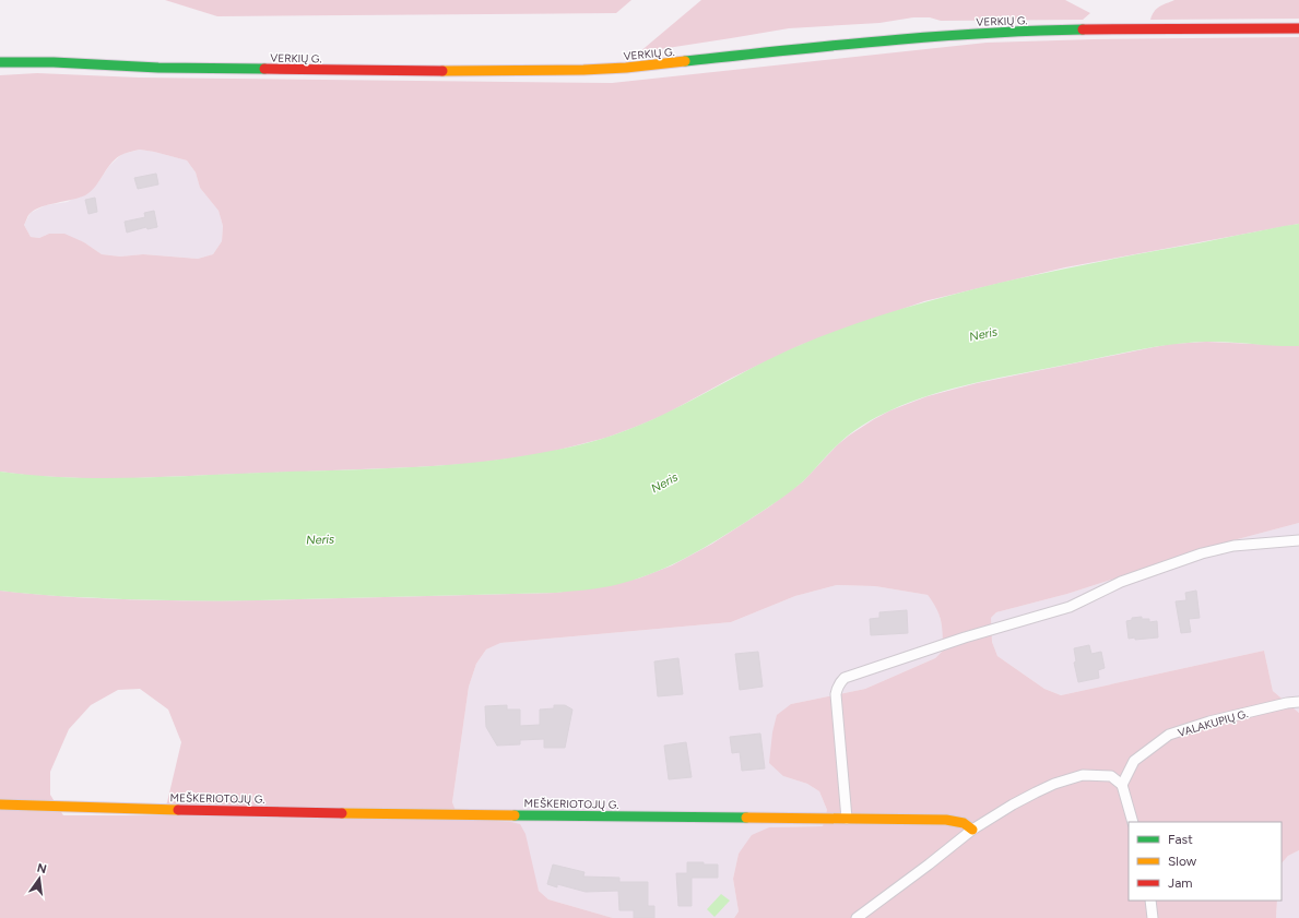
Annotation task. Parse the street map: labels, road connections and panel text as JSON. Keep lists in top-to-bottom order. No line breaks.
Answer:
{"streets":{"street":["VERKIŲ G.","VALAKUPIŲ G.","MEŠKERIOTOJŲ G."]},"water":["Neris"],"legend":["Fast","Slow","Jam"],"north":"top"}
